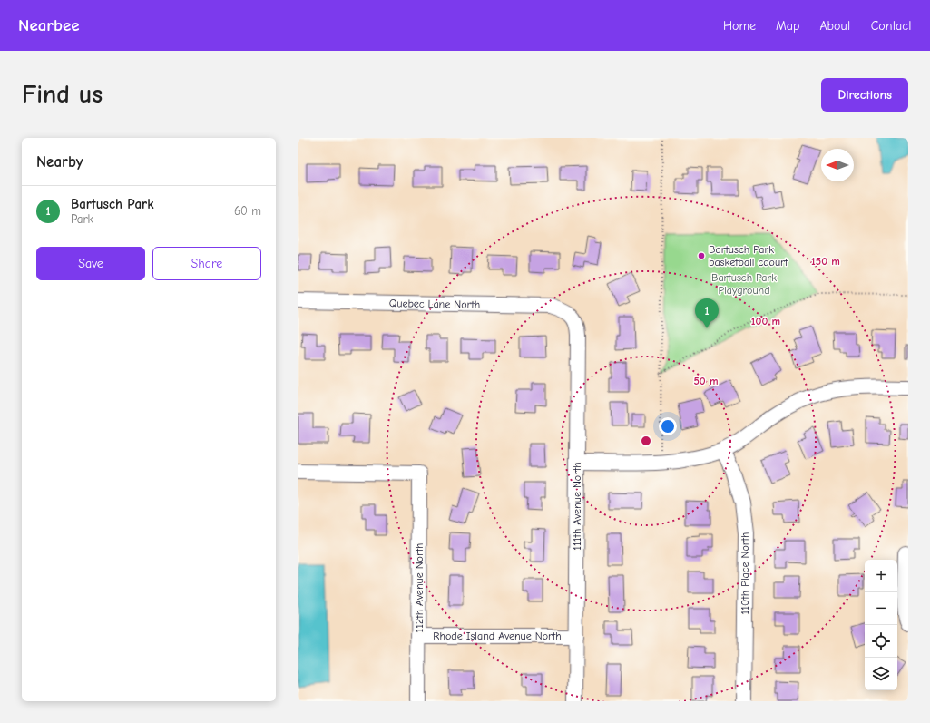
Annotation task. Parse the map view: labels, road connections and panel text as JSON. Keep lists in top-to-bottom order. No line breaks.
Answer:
{"streets":{"street":["Quebec Lane North","111th Avenue North","110th Place North","112th Avenue North","Rhode Island Avenue North"]},"crossings":[["Quebec Lane North","111th Avenue North"],["111th Avenue North","Rhode Island Avenue North"],["112th Avenue North","Rhode Island Avenue North"]],"parks":["Bartusch Park Playground"],"places":["Bartusch Park basketball coourt"],"north":"left","page":{"header":"Nearbee","nav":["Home","Map","About","Contact"],"buttons":["Directions",["Save","Share"]],"title":"Find us","heading":"Nearby","list":[{"mark":"1","name":"Bartusch Park","note":"Park","value":"60 m"}],"pins":"1","map_buttons":["+","−"]},"rings":["150 m","100 m","50 m"]}
